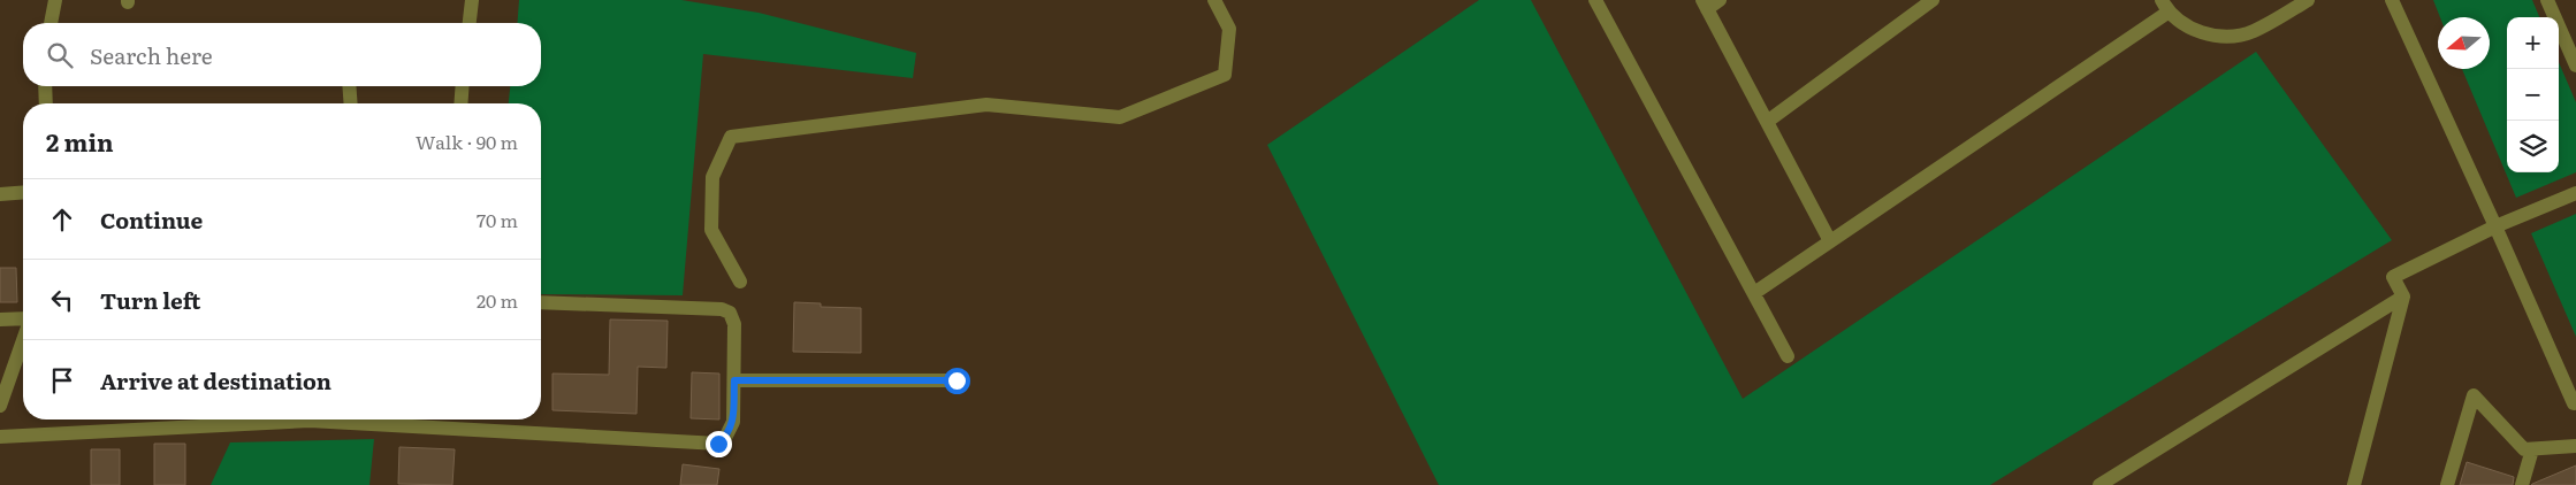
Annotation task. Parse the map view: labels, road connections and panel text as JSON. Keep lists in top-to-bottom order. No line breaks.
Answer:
{"north":"left","page":{"map_buttons":["+","−"],"search":"Search here","heading":["2 min","Walk · 90 m"],"list":[["Continue","70 m"],["Turn left","20 m"],"Arrive at destination"]}}
